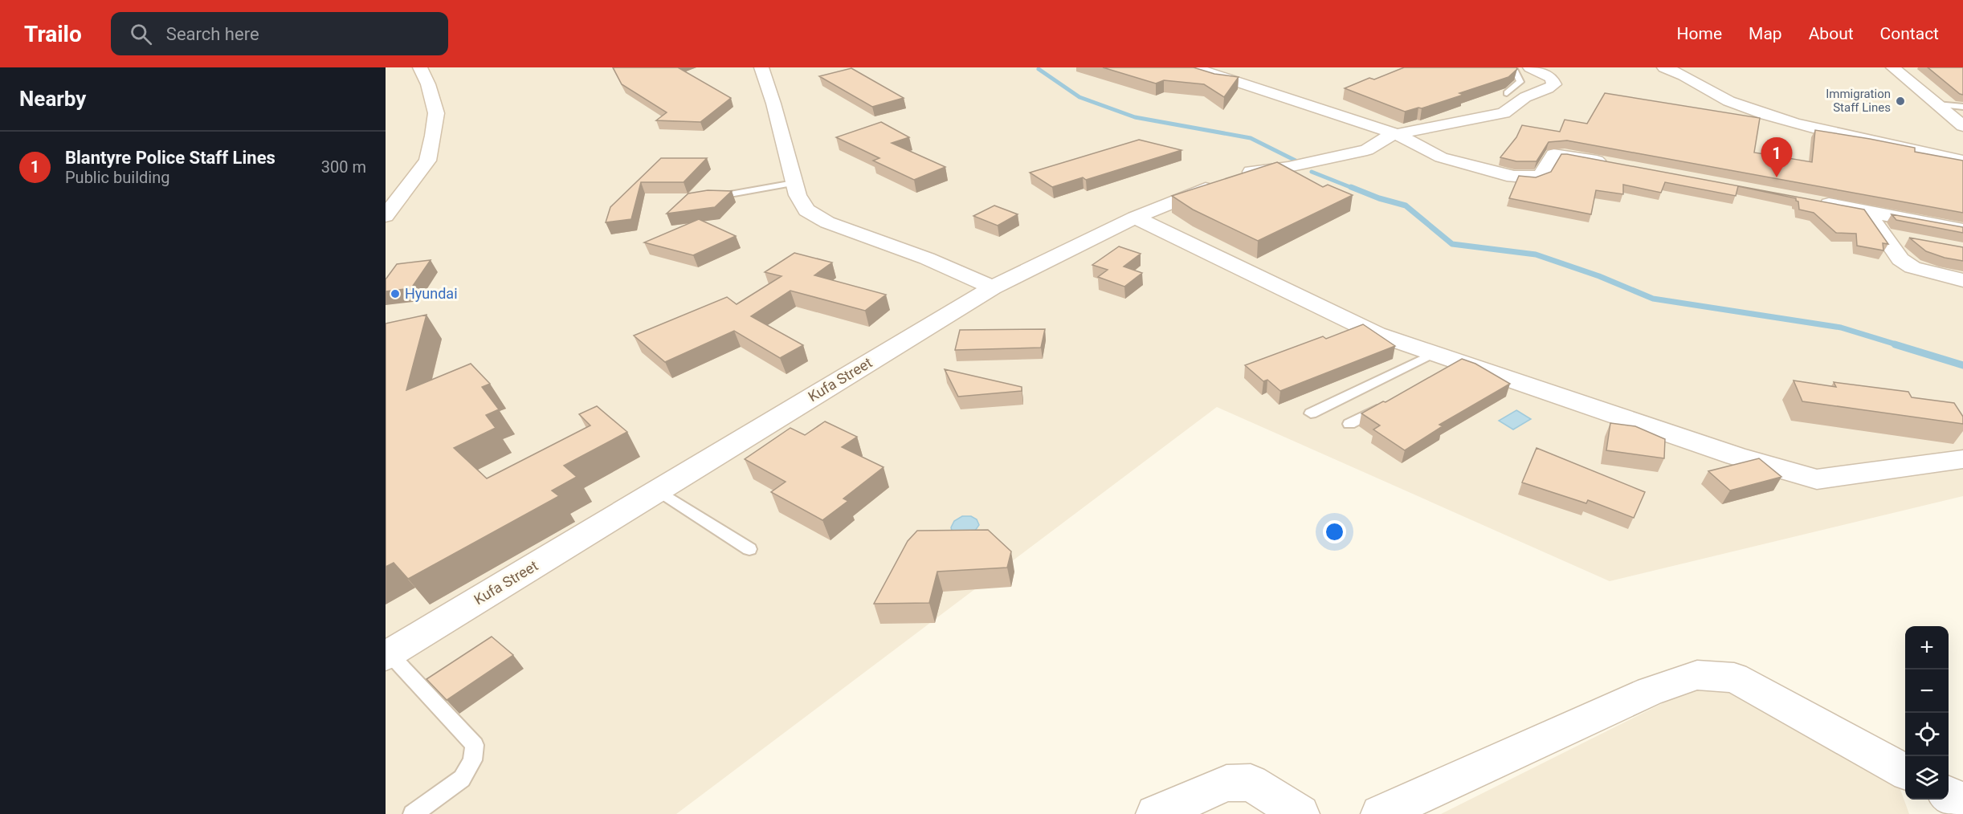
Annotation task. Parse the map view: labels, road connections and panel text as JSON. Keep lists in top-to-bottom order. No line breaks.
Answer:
{"streets":{"street":["Kufa Street"]},"places":["Immigration Staff Lines","Hyundai"],"page":{"header":"Trailo","search":"Search here","nav":["Home","Map","About","Contact"],"heading":"Nearby","list":[{"mark":"1","name":"Blantyre Police Staff Lines","note":"Public building","value":"300 m"}],"pins":"1","map_buttons":["+","−"]}}
